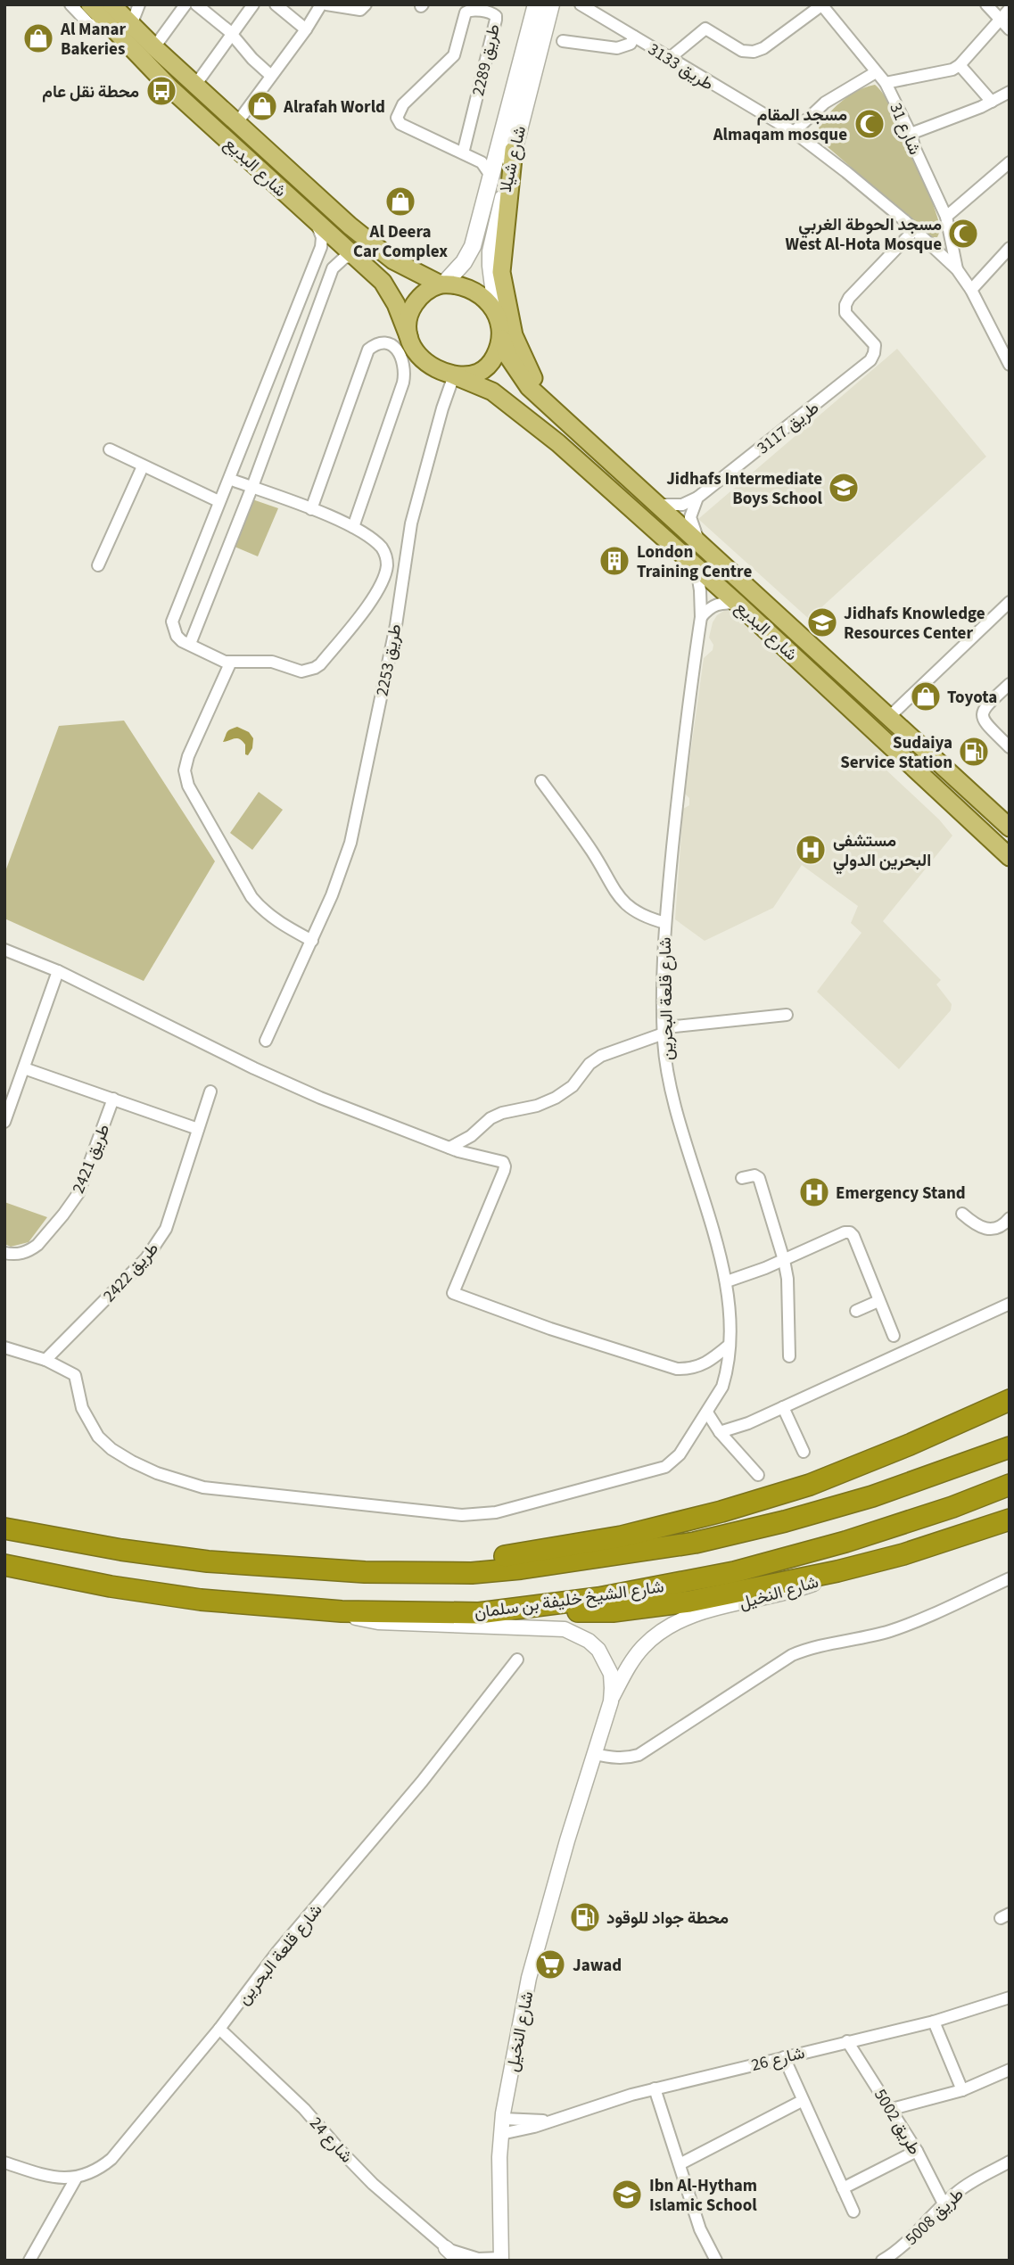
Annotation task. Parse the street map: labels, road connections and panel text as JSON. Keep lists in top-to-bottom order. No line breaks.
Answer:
{"streets":{"highway":["شارع الشيخ خليفة بن سلمان"],"main road":["شارع شيلا","شارع البديع"],"street":["طريق 2289","طريق 3133","شارع 31","طريق 3117","طريق 2253","شارع قلعة البحرين","طريق 2421","طريق 2422","شارع النخيل","شارع 26","طريق 5002","شارع 24","طريق 5008"]},"crossings":[["طريق 2289","شارع شيلا"],["طريق 3133","شارع 31"],["طريق 3133","طريق 3117"],["شارع شيلا","شارع البديع"],["شارع شيلا","طريق 2253"],["شارع البديع","طريق 2253"],["شارع البديع","شارع قلعة البحرين"],["شارع قلعة البحرين","طريق 2422"],["شارع قلعة البحرين","شارع 24"],["شارع النخيل","شارع الشيخ خليفة بن سلمان"],["شارع النخيل","شارع 26"],["شارع النخيل","شارع 24"],["شارع 26","طريق 5002"],["طريق 5002","طريق 5008"]],"places":{"shop":["Al Manar Bakeries","Alrafah World","Al Deera Car Complex","Toyota"],"bus stop":["محطة نقل عام"],"mosque":["مسجد المقام Almaqam mosque","مسجد الحوطة الغربي West Al-Hota Mosque"],"school or university":["Jidhafs Intermediate Boys School","Jidhafs Knowledge Resources Center","Ibn Al-Hytham Islamic School"],"building":["London Training Centre"],"fuel station":["Sudaiya Service Station","محطة جواد للوقود"],"hospital":["مستشفى البحرين الدولي","Emergency Stand"],"supermarket":["Jawad"]}}
